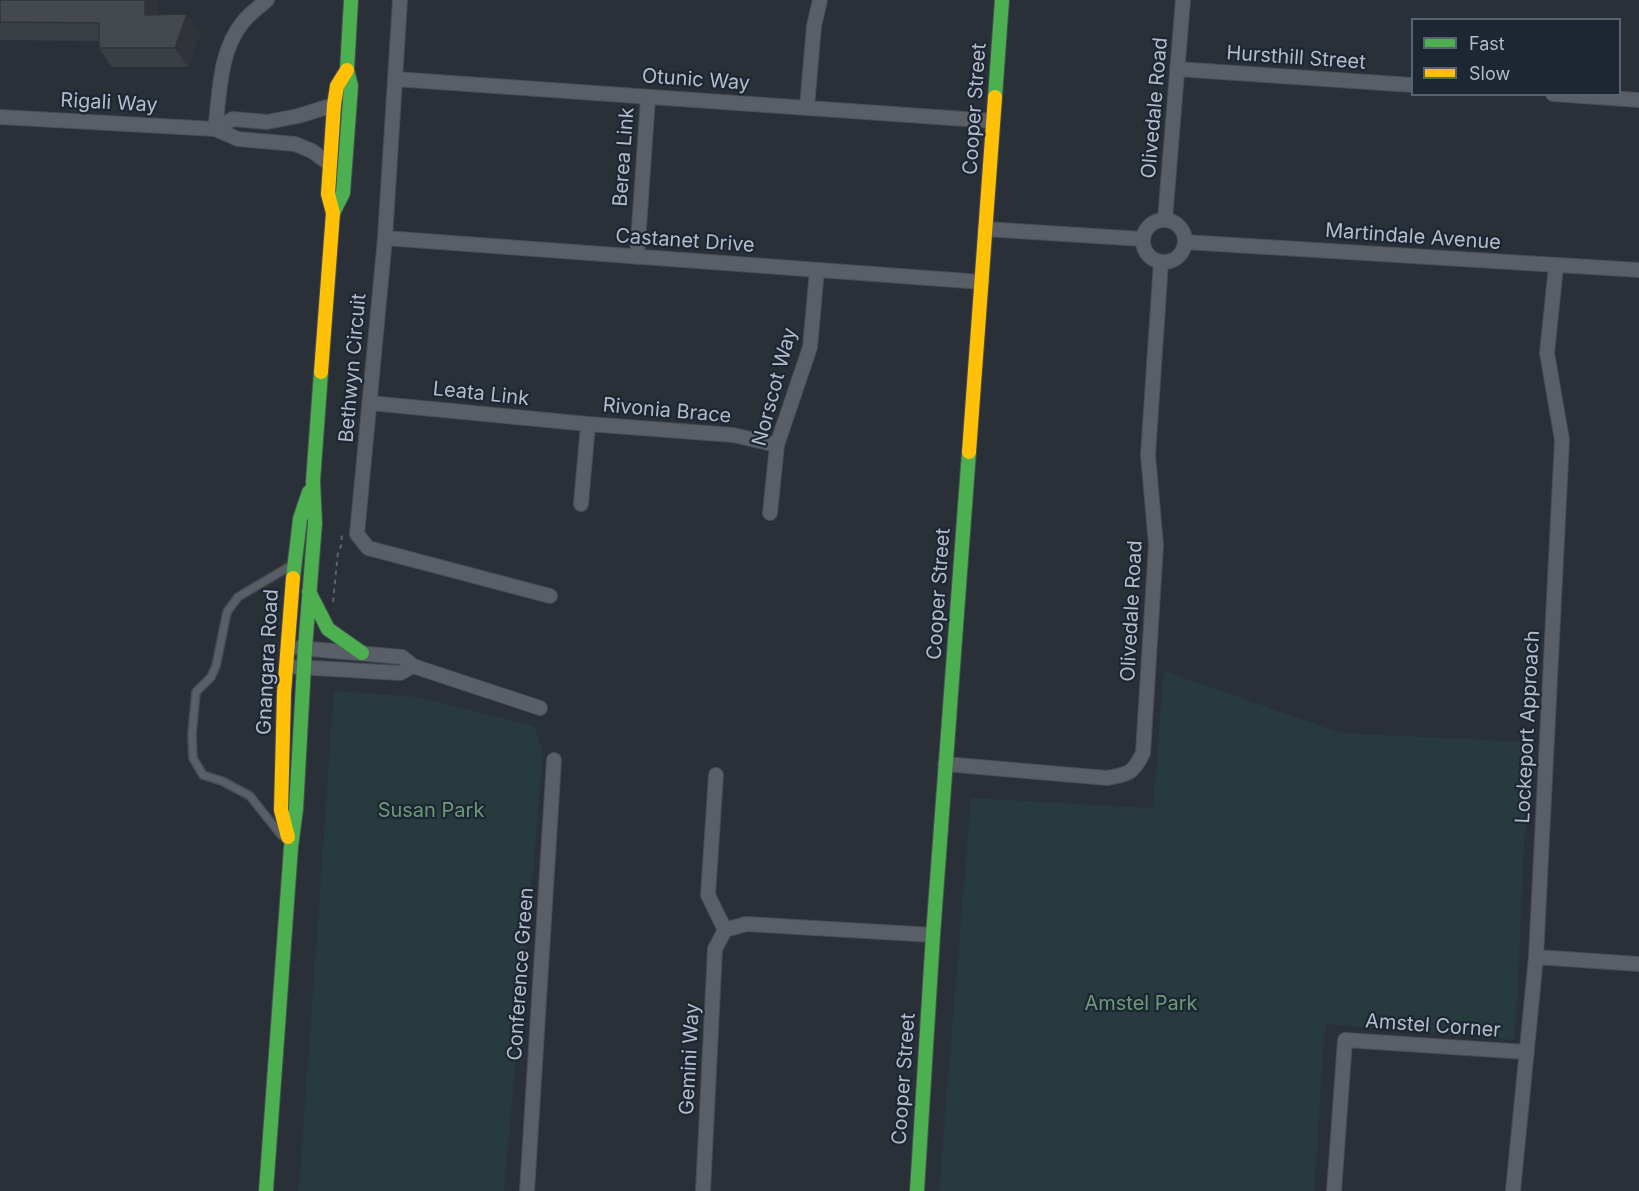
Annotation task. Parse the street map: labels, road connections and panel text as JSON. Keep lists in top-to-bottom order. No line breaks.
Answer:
{"streets":{"main road":["Cooper Street","Gnangara Road"],"street":["Hursthill Street","Otunic Way","Rigali Way","Olivedale Road","Berea Link","Martindale Avenue","Castanet Drive","Bethwyn Circuit","Norscot Way","Leata Link","Rivonia Brace","Lockeport Approach","Conference Green","Amstel Corner","Gemini Way"]},"crossings":[["Hursthill Street","Olivedale Road"],["Otunic Way","Cooper Street"],["Otunic Way","Berea Link"],["Otunic Way","Bethwyn Circuit"],["Rigali Way","Gnangara Road"],["Olivedale Road","Cooper Street"],["Olivedale Road","Martindale Avenue"],["Cooper Street","Castanet Drive"],["Berea Link","Castanet Drive"],["Martindale Avenue","Lockeport Approach"],["Castanet Drive","Bethwyn Circuit"],["Castanet Drive","Norscot Way"],["Bethwyn Circuit","Leata Link"],["Norscot Way","Rivonia Brace"],["Leata Link","Rivonia Brace"],["Lockeport Approach","Amstel Corner"]],"parks":["Susan Park","Amstel Park"],"legend":["Fast","Slow"]}
